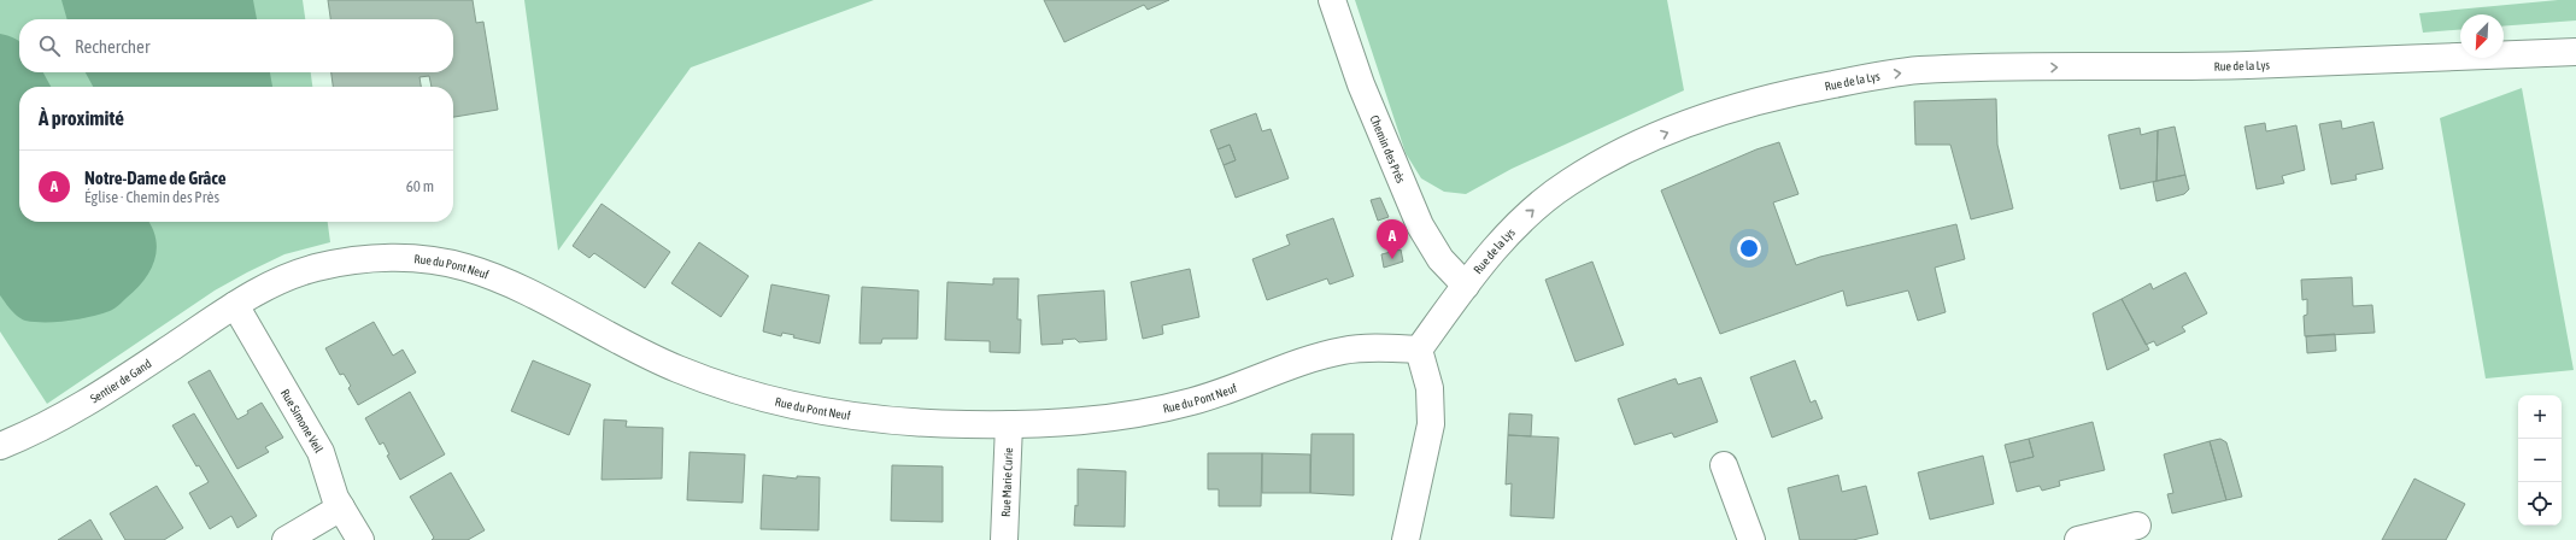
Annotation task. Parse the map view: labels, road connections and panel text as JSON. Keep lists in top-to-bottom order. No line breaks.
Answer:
{"streets":{"street":["Rue de la Lys","Chemin des Près","Rue du Pont Neuf","Sentier de Gand","Rue Simone Veil","Rue Marie Curie"]},"crossings":[["Rue de la Lys","Chemin des Près"],["Rue de la Lys","Rue du Pont Neuf"],["Rue du Pont Neuf","Sentier de Gand"],["Rue du Pont Neuf","Rue Simone Veil"],["Rue du Pont Neuf","Rue Marie Curie"],["Sentier de Gand","Rue Simone Veil"]],"one_way":["Rue de la Lys"],"north":"bottom left","page":{"search":"Rechercher","heading":"À proximité","list":[{"mark":"A","name":"Notre-Dame de Grâce","note":"Église · Chemin des Près","value":"60 m"}],"pins":"A","map_buttons":["+","−"]}}
